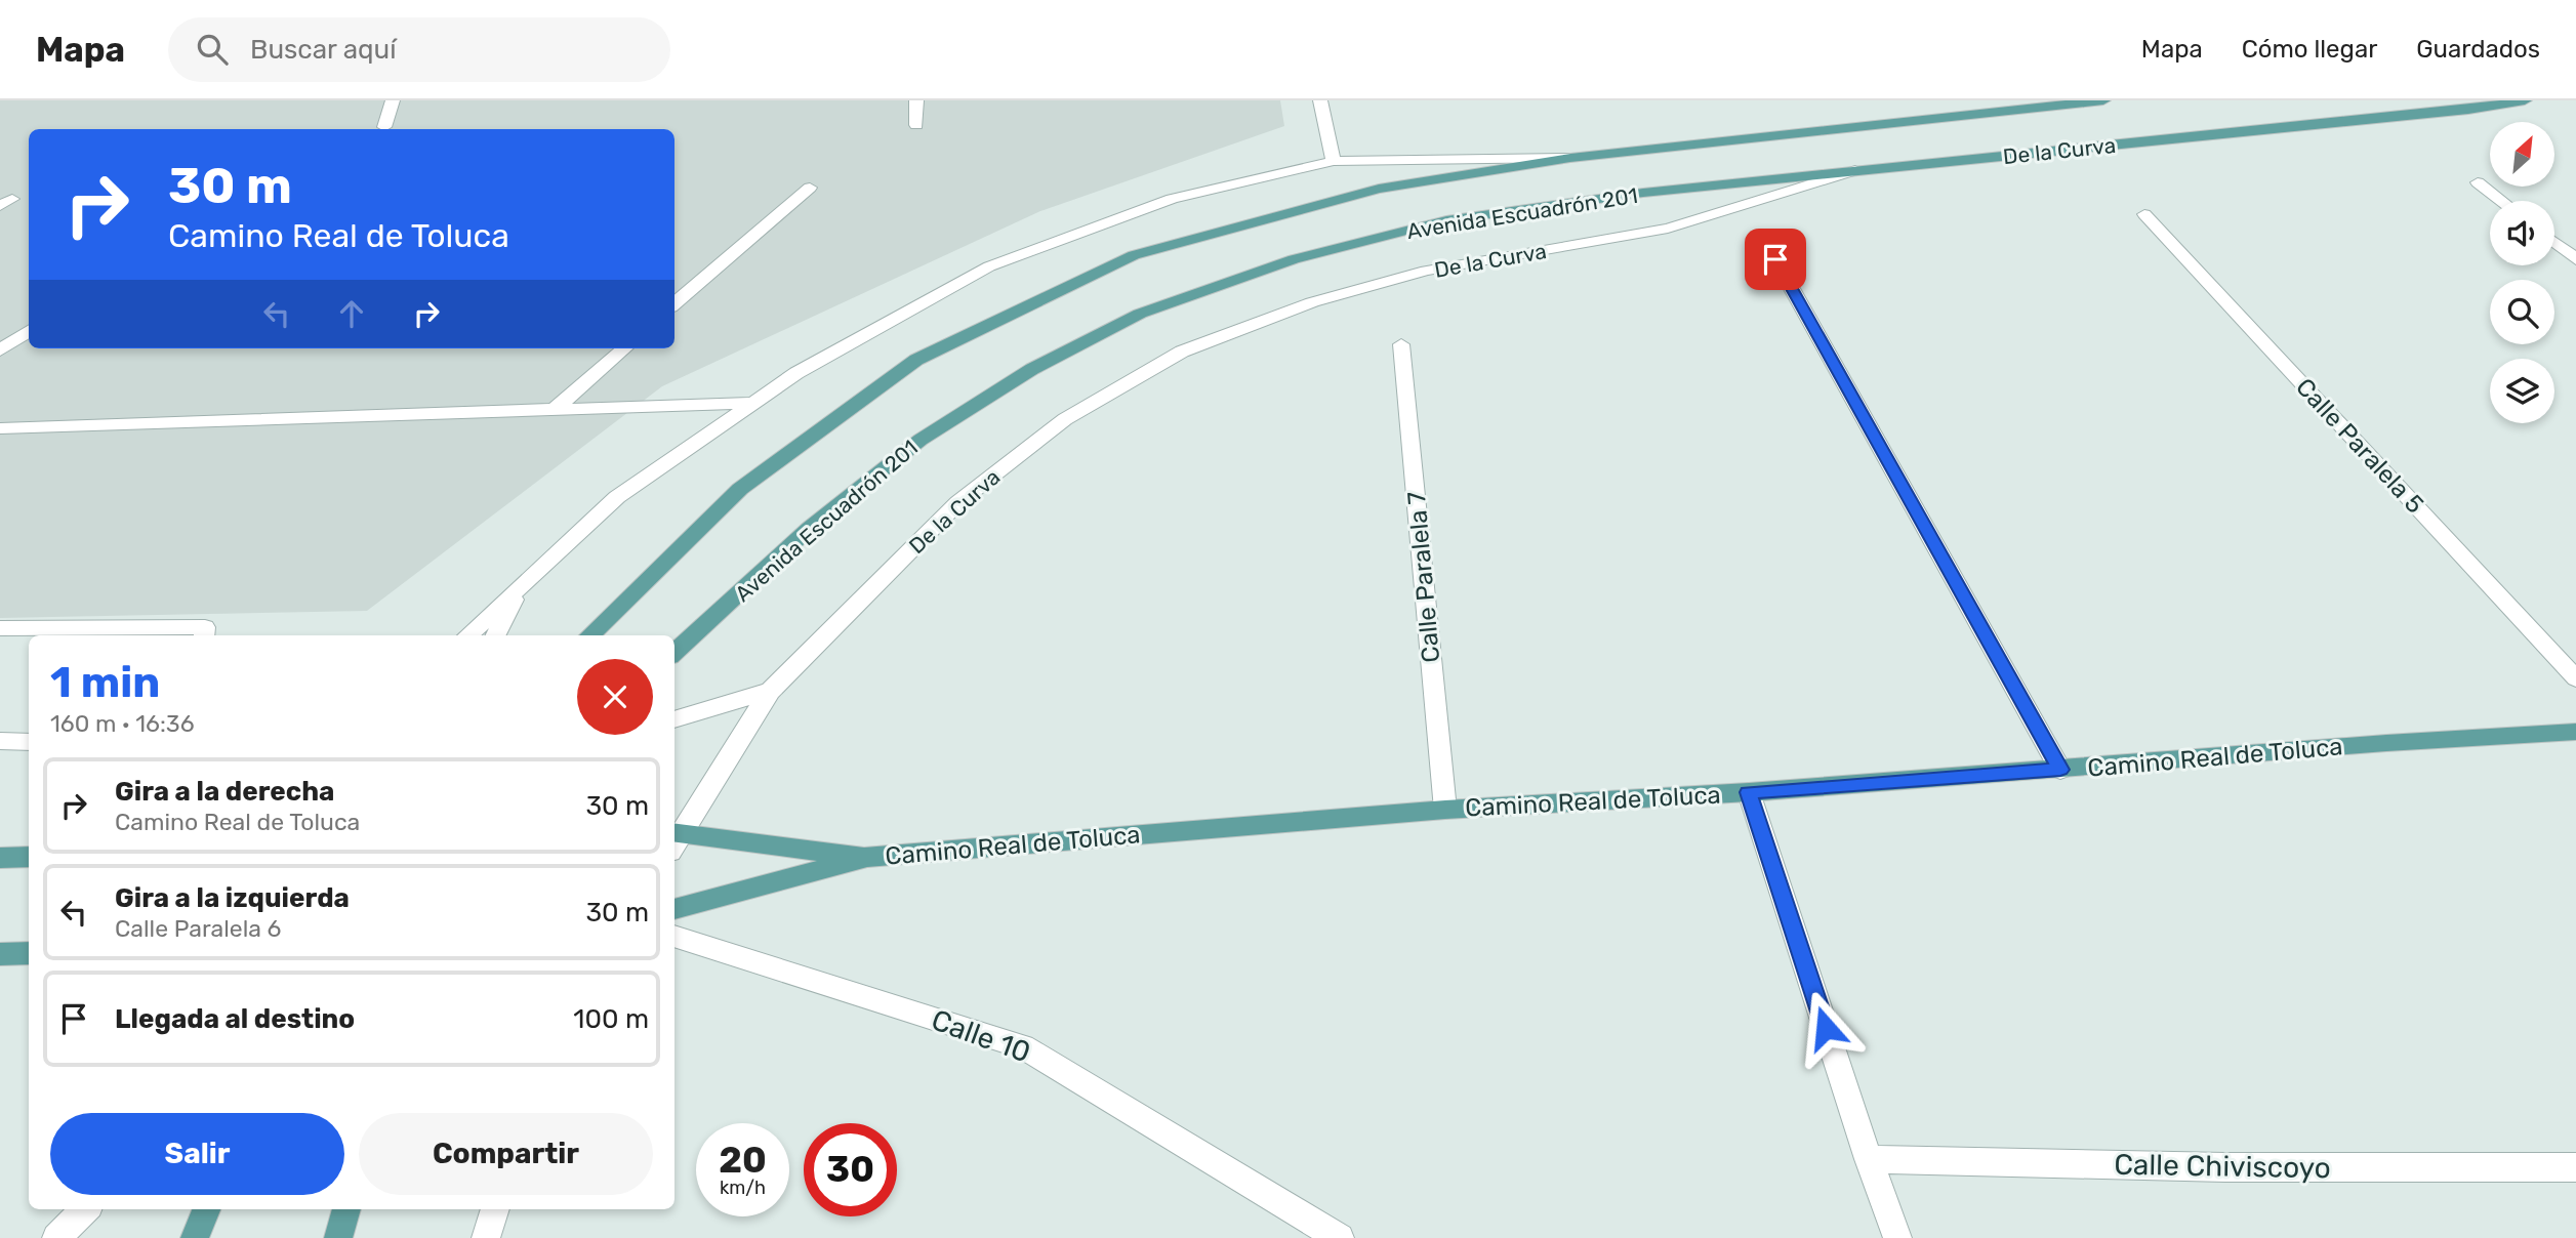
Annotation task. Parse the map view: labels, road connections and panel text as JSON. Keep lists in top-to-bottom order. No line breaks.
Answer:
{"streets":{"main road":["De la Curva","Avenida Escuadrón 201","Camino Real de Toluca"],"street":["Calle Paralela 5","Calle Paralela 7","Calle 10","Calle Chiviscoyo"]},"crossings":[["De la Curva","Avenida Escuadrón 201"],["De la Curva","Camino Real de Toluca"],["Calle Paralela 7","Camino Real de Toluca"]],"north":"top right","page":{"header":"Mapa","search":"Buscar aquí","nav":["Mapa","Cómo llegar","Guardados"],"turn":["30 m","Camino Real de Toluca"],"heading":["1 min","160 m · 16:36"],"list":[{"name":"Gira a la derecha","note":"Camino Real de Toluca","value":"30 m"},{"name":"Gira a la izquierda","note":"Calle Paralela 6","value":"30 m"},{"name":"Llegada al destino","value":"100 m"}],"buttons":["Salir","Compartir"],"speed":"20 km/h","limit":"30"}}
